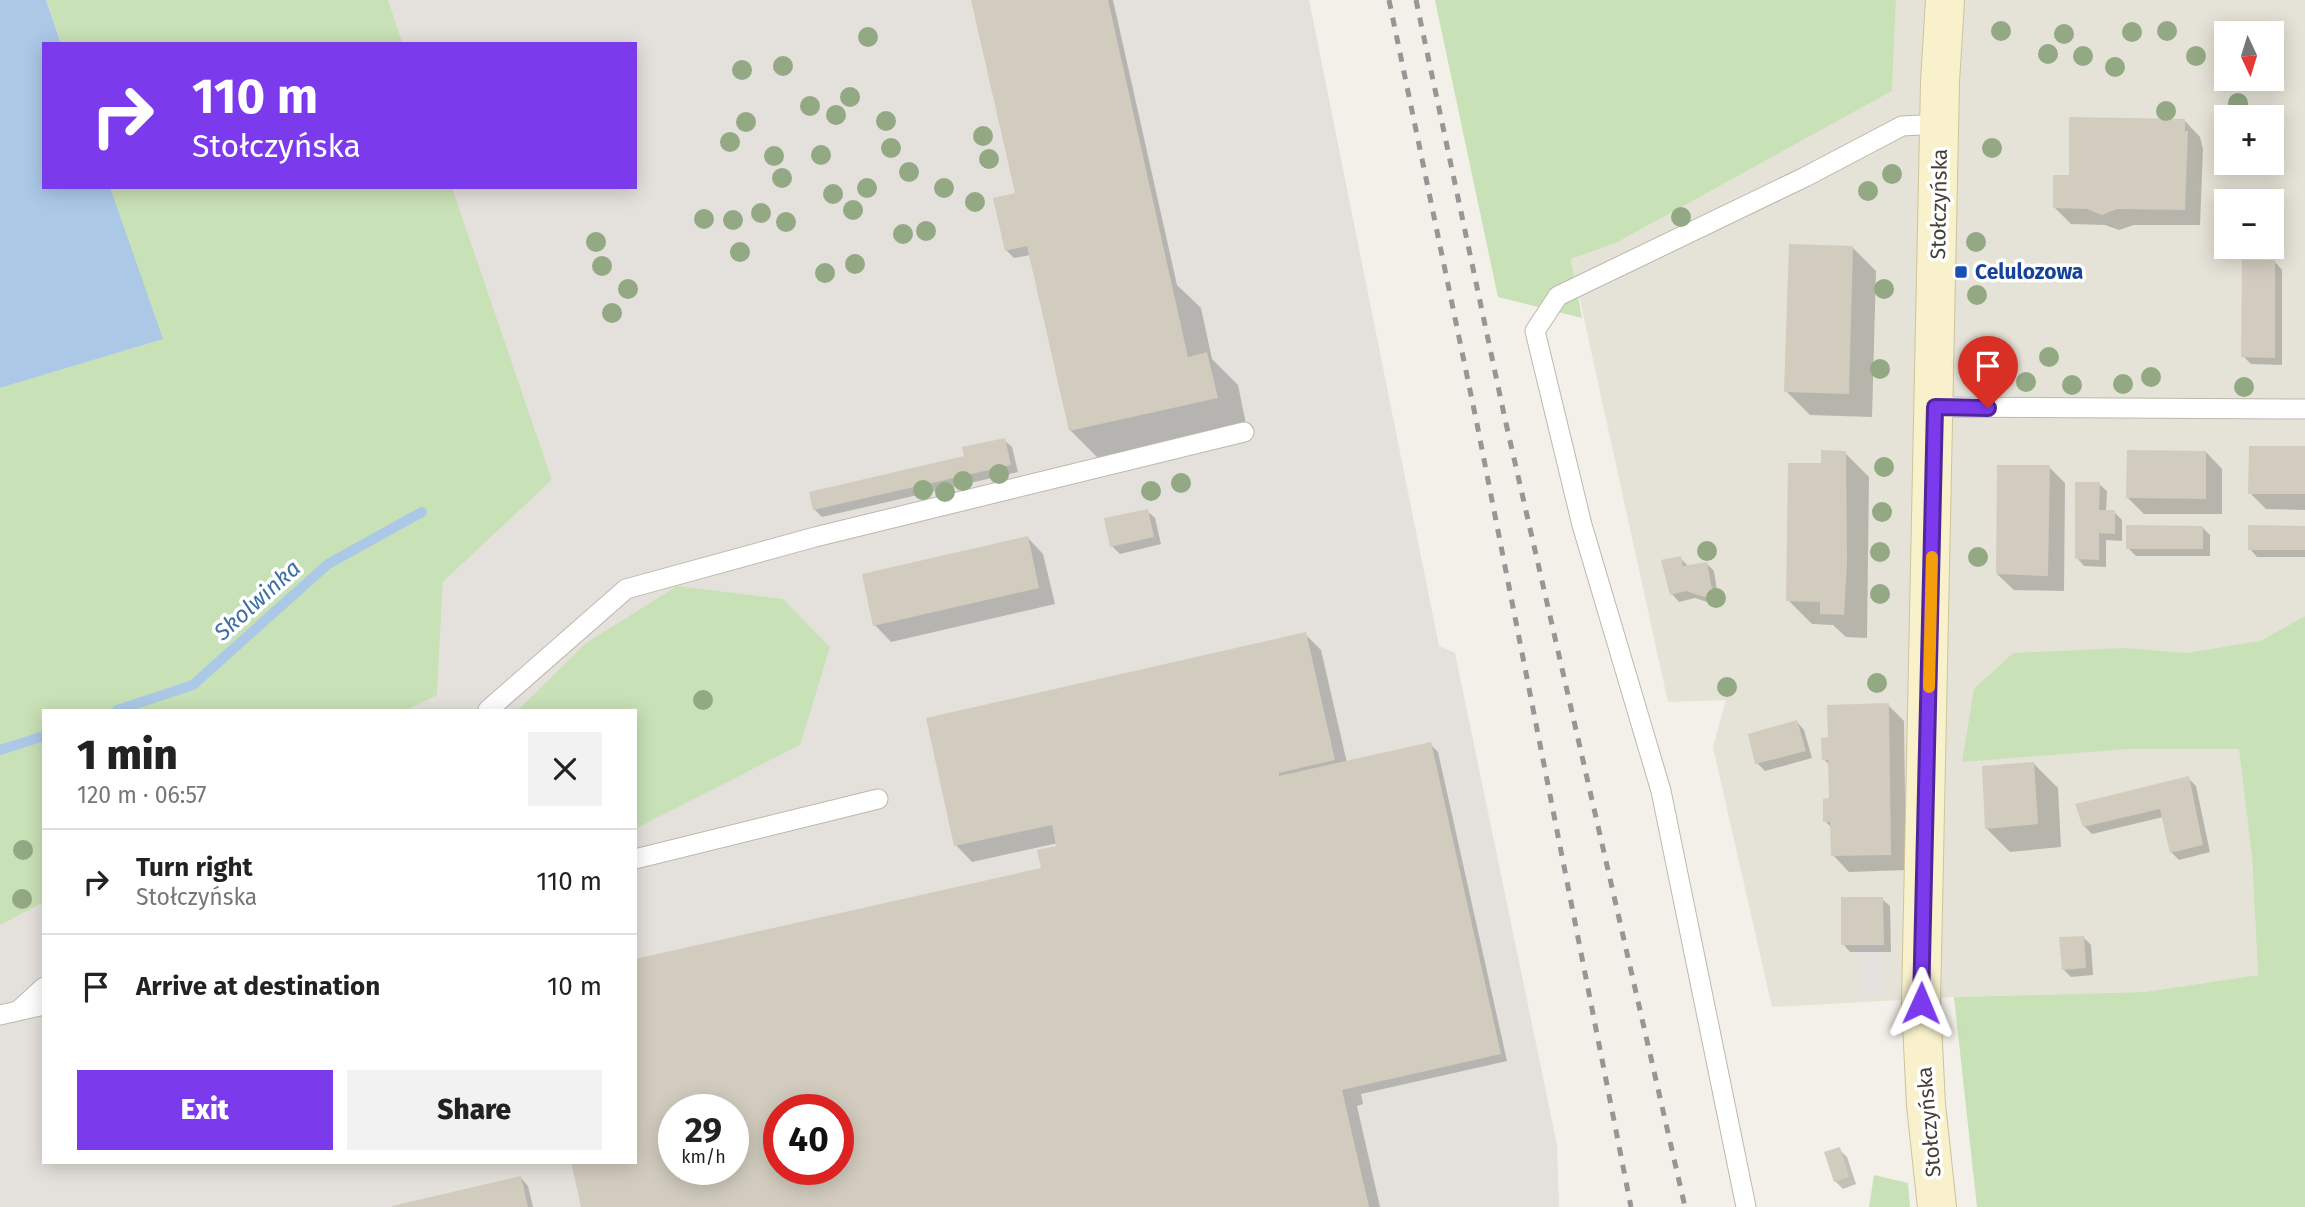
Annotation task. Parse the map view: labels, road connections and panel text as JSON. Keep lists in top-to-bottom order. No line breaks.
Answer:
{"streets":{"street":["Stołczyńska"]},"water":["Skolwinka"],"places":{"transit":["Celulozowa"]},"north":"bottom","page":{"map_buttons":["+","−"],"turn":["110 m","Stołczyńska"],"heading":["1 min","120 m · 06:57"],"list":[{"name":"Turn right","note":"Stołczyńska","value":"110 m"},{"name":"Arrive at destination","value":"10 m"}],"buttons":["Exit","Share"],"speed":"29 km/h","limit":"40"}}
